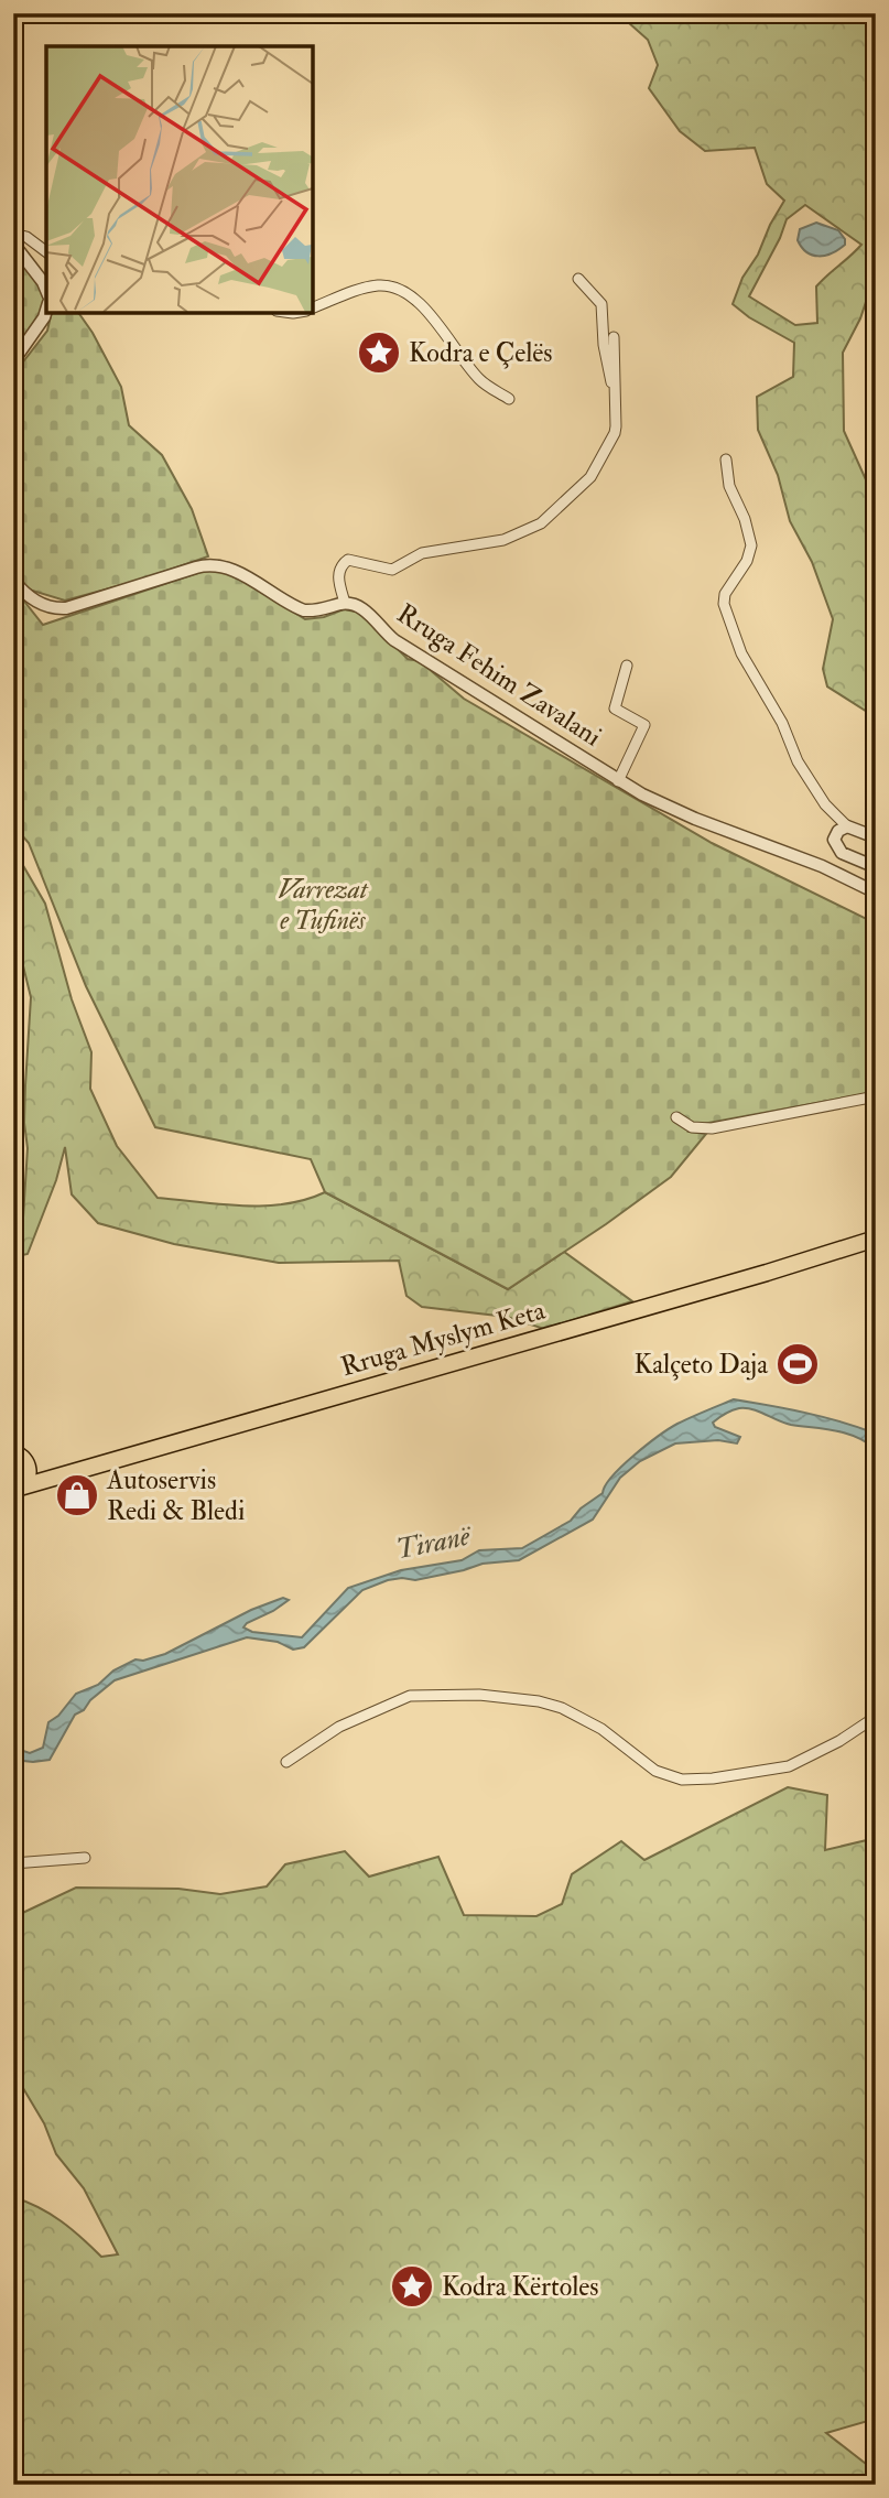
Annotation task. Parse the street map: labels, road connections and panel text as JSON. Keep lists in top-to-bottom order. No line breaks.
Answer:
{"streets":{"main road":["Rruga Myslym Keta"],"street":["Rruga Fehim Zavalani"]},"water":["Tiranë"],"parks":["Varrezat e Tufinës"],"places":{"place":["Kodra e Çelës","Kodra Kërtoles"],"sports":["Kalçeto Daja"],"shop":["Autoservis Redi & Bledi"]}}
